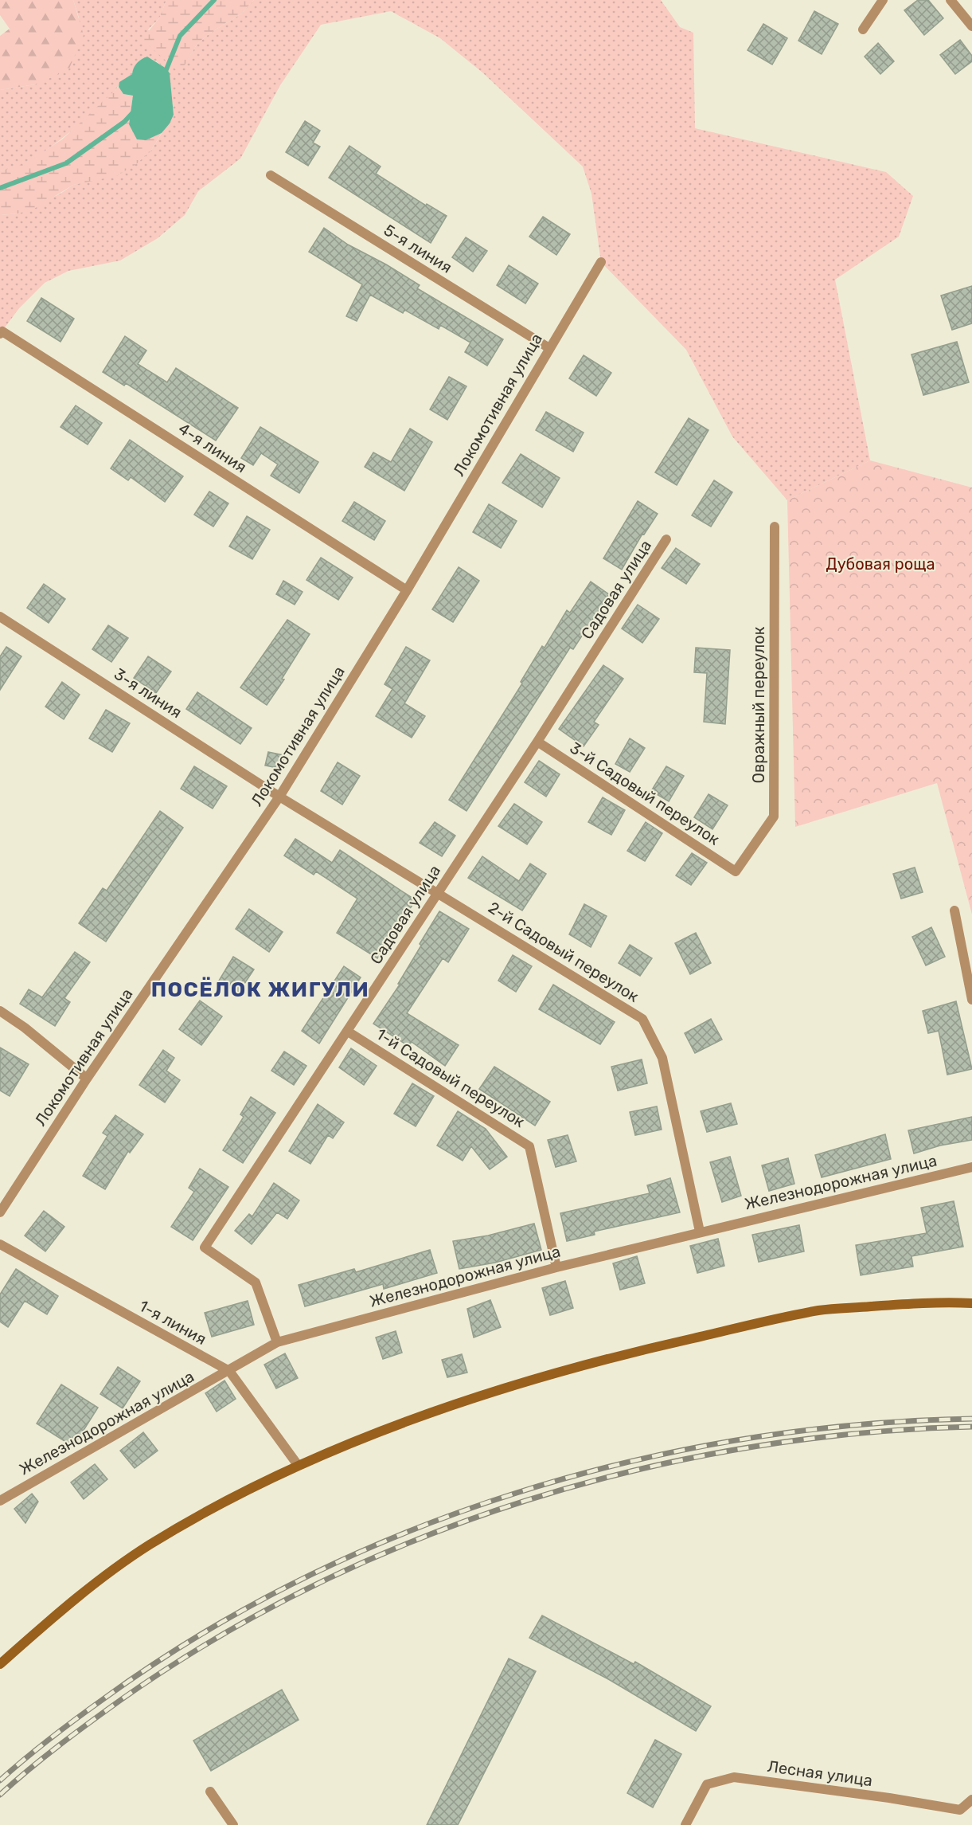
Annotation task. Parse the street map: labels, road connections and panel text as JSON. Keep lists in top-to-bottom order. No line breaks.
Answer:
{"streets":{"street":["5-я линия","Локомотивная улица","4-я линия","Садовая улица","3-я линия","Овражный переулок","3-й Садовый переулок","2-й Садовый переулок","1-й Садовый переулок","Железнодорожная улица","1-я линия","Лесная улица"]},"crossings":[["5-я линия","Локомотивная улица"],["Локомотивная улица","4-я линия"],["Локомотивная улица","3-я линия"],["Локомотивная улица","2-й Садовый переулок"],["Садовая улица","3-й Садовый переулок"],["Садовая улица","2-й Садовый переулок"],["Садовая улица","1-й Садовый переулок"],["Садовая улица","Железнодорожная улица"],["3-я линия","2-й Садовый переулок"],["Овражный переулок","3-й Садовый переулок"],["2-й Садовый переулок","Железнодорожная улица"],["1-й Садовый переулок","Железнодорожная улица"],["Железнодорожная улица","1-я линия"]],"districts":["ПОСЁЛОК ЖИГУЛИ"],"parks":["Дубовая роща"]}
